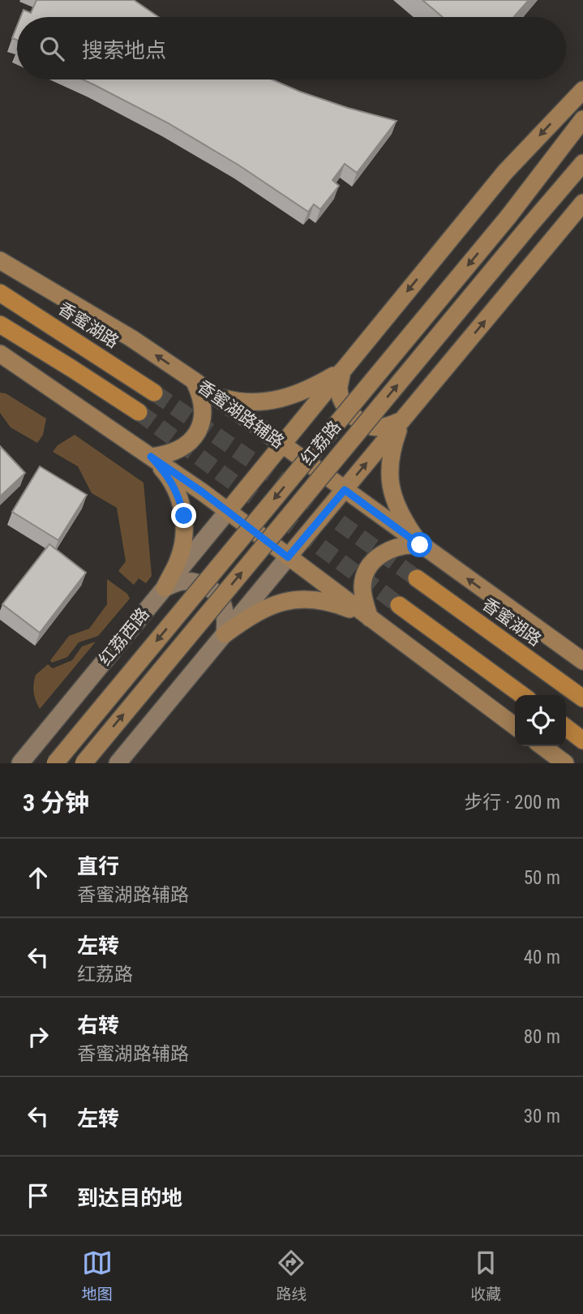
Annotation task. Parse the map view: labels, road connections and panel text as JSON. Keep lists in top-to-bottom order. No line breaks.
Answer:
{"streets":{"highway":["香蜜湖路"],"main road":["香蜜湖路辅路","红荔路","红荔西路"]},"crossings":[["香蜜湖路辅路","红荔路"],["红荔路","红荔西路"]],"page":{"search":"搜索地点","heading":["3 分钟","步行 · 200 m"],"list":[["直行","香蜜湖路辅路","50 m"],["左转","红荔路","40 m"],["右转","香蜜湖路辅路","80 m"],["左转","30 m"],"到达目的地"],"nav":["地图","路线","收藏"]}}
